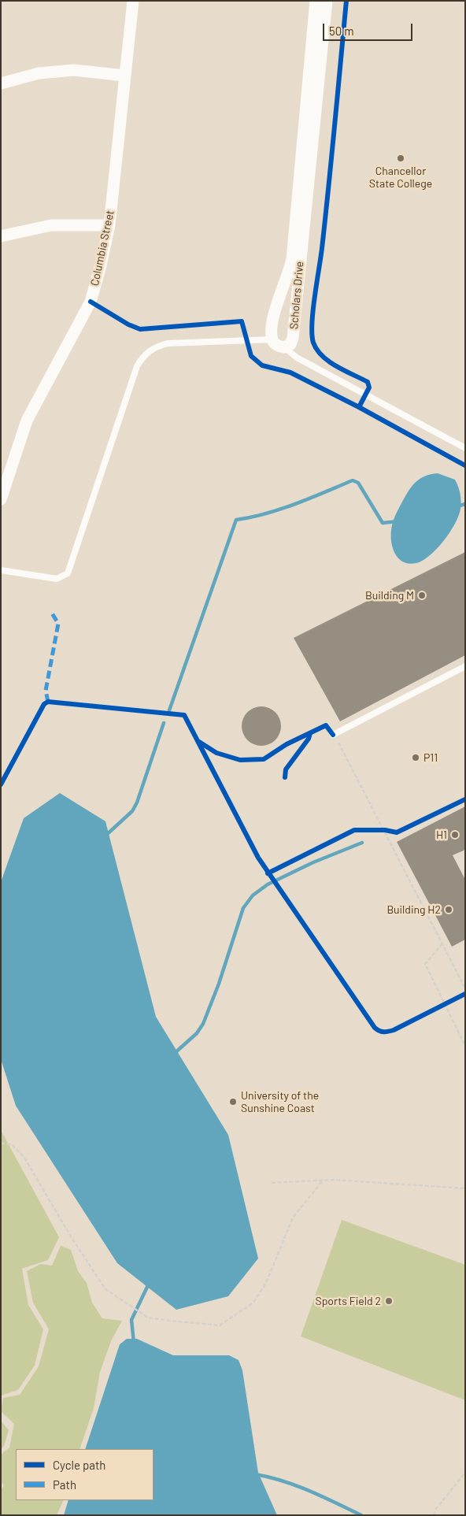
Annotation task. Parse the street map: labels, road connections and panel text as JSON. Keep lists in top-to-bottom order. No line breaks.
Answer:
{"streets":{"street":["Columbia Street","Scholars Drive"]},"places":["Chancellor State College","Building M","P11","H1","Building H2","University of the Sunshine Coast","Sports Field 2"],"legend":["Cycle path","Path"],"scale_bar":"50 m"}
